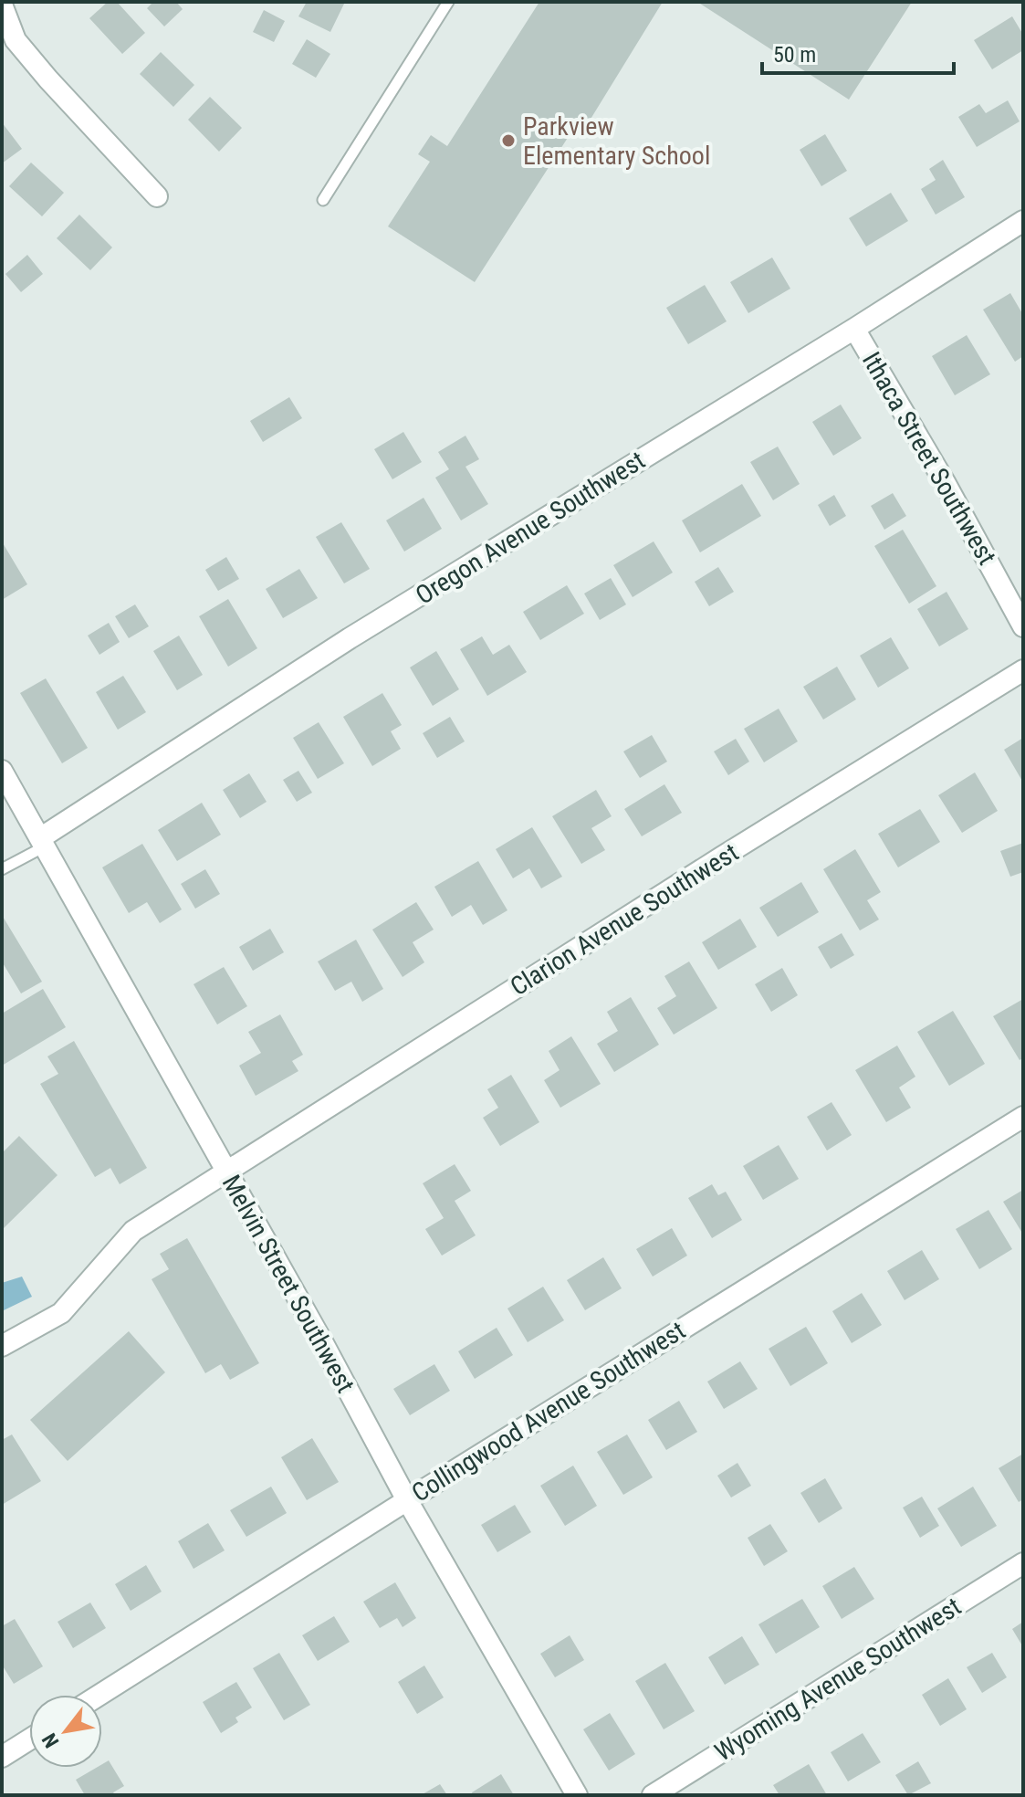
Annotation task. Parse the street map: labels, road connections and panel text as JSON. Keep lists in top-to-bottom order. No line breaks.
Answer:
{"streets":{"street":["Ithaca Street Southwest","Oregon Avenue Southwest","Clarion Avenue Southwest","Melvin Street Southwest","Collingwood Avenue Southwest","Wyoming Avenue Southwest"]},"crossings":[["Ithaca Street Southwest","Oregon Avenue Southwest"],["Oregon Avenue Southwest","Melvin Street Southwest"],["Clarion Avenue Southwest","Melvin Street Southwest"],["Melvin Street Southwest","Collingwood Avenue Southwest"]],"places":["Parkview Elementary School"],"scale_bar":"50 m","north":"bottom left"}
